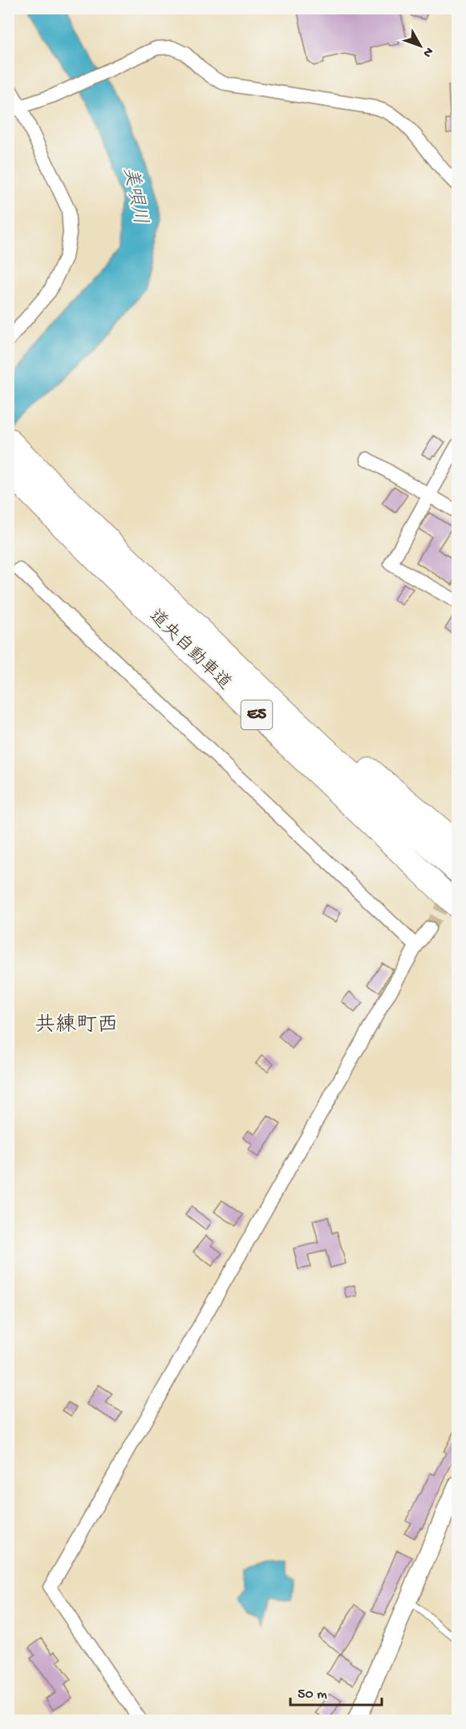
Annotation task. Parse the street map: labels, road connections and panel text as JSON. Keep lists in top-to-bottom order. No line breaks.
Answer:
{"streets":{"highway":["道央自動車道","E5"]},"districts":["共練町西"],"water":["美唄川"],"scale_bar":"50 m","north":"bottom right"}
